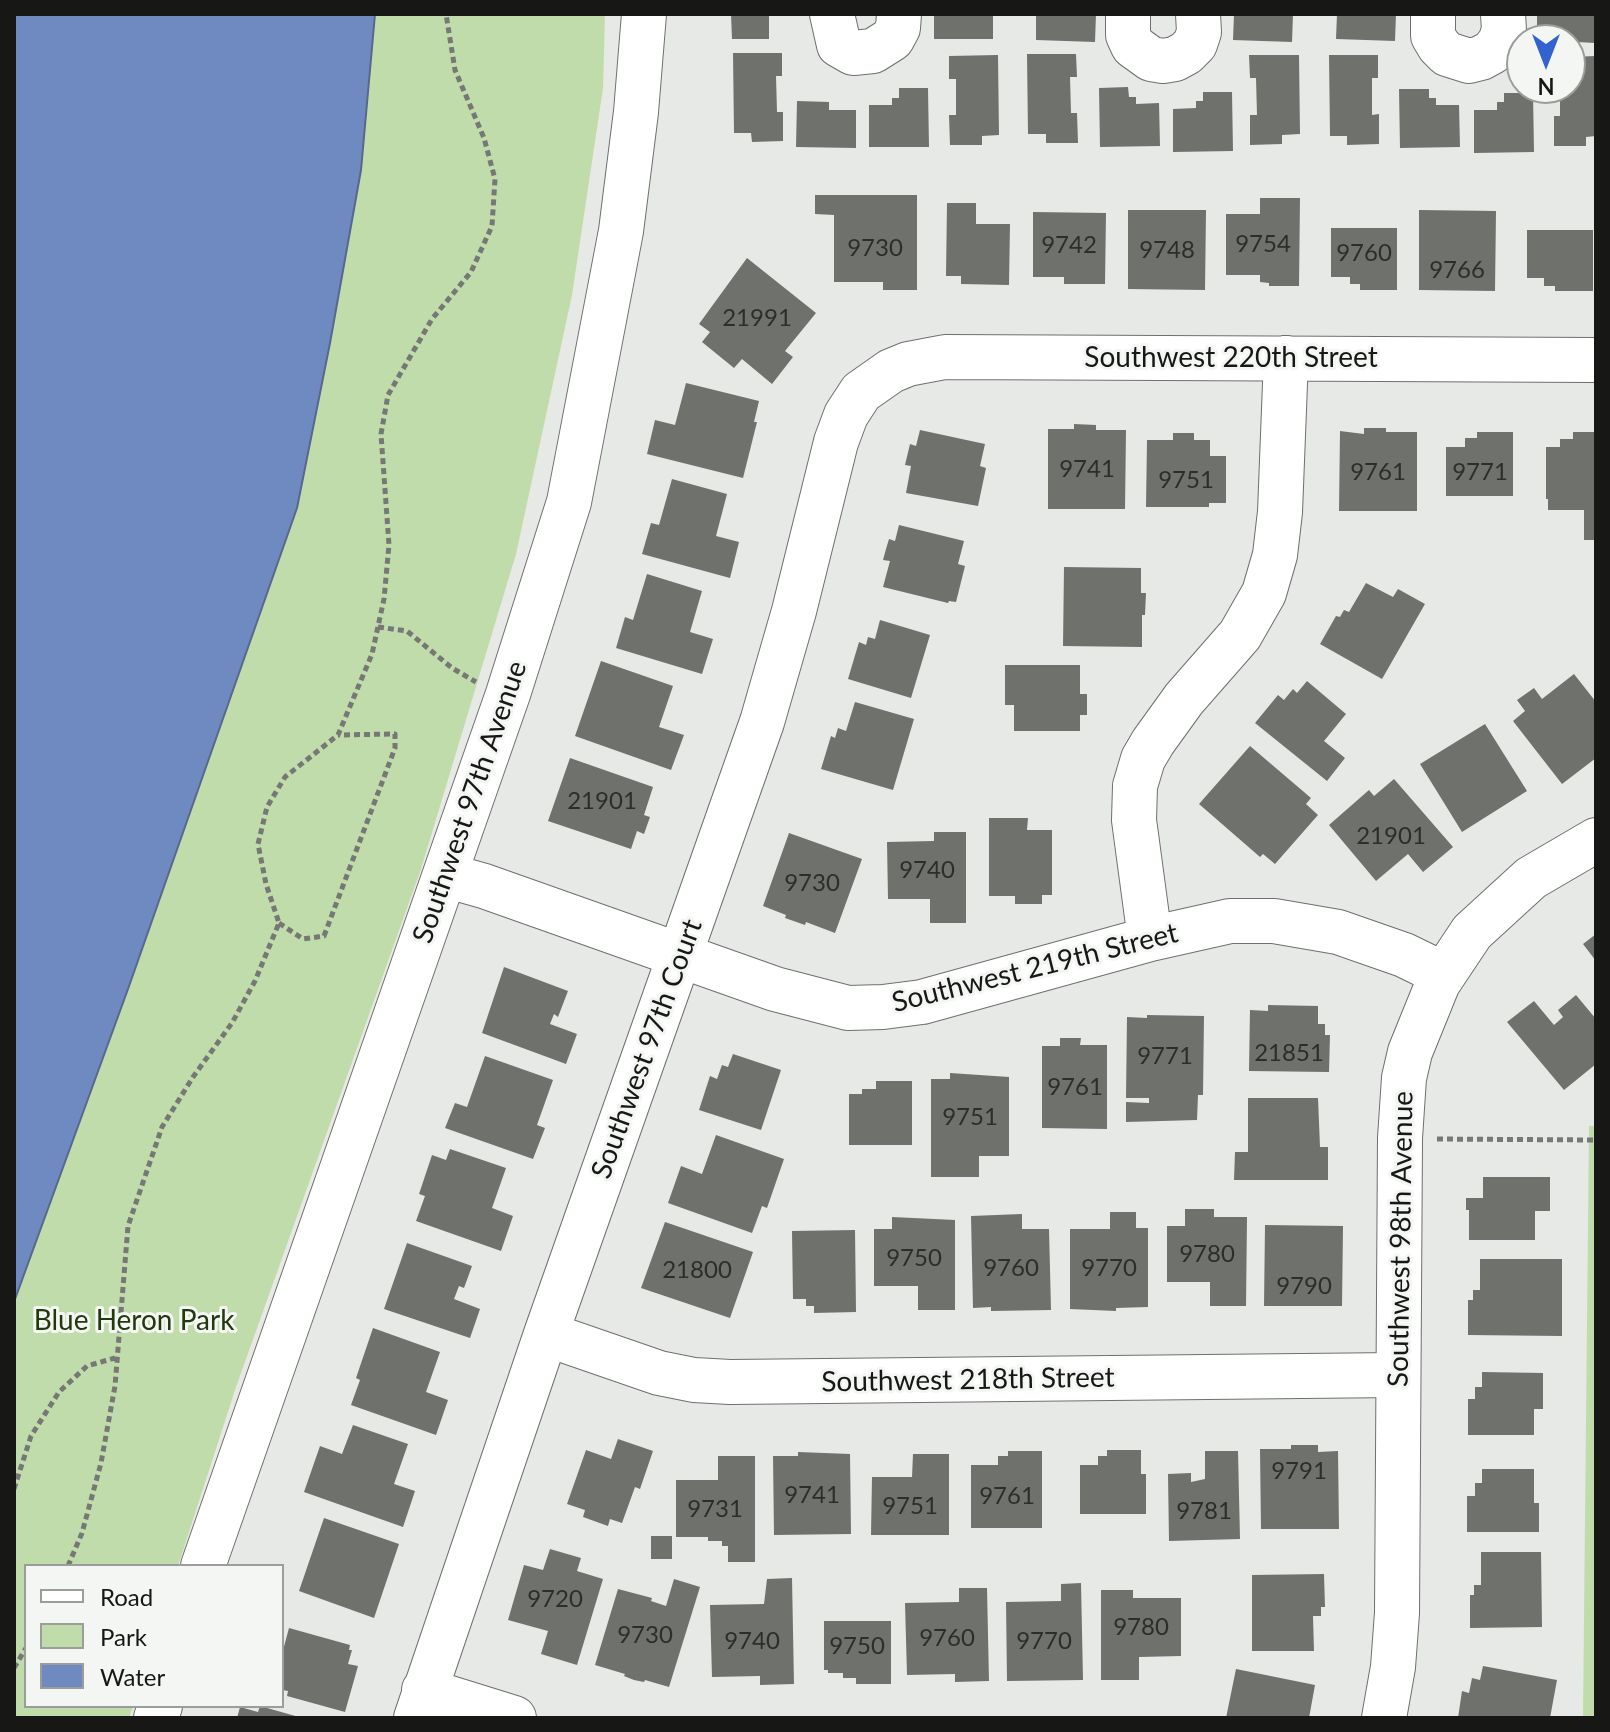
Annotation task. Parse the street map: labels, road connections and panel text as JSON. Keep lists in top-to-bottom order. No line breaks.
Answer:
{"streets":{"street":["Southwest 220th Street","Southwest 97th Avenue","Southwest 219th Street","Southwest 97th Court","Southwest 98th Avenue","Southwest 218th Street"]},"crossings":[["Southwest 220th Street","Southwest 97th Court"],["Southwest 97th Avenue","Southwest 219th Street"],["Southwest 219th Street","Southwest 97th Court"],["Southwest 219th Street","Southwest 98th Avenue"],["Southwest 97th Court","Southwest 218th Street"],["Southwest 98th Avenue","Southwest 218th Street"]],"parks":["Blue Heron Park"],"house_numbers":["9754","9742","9730","9748","9760","9766","21991","9741","9761","9771","9751","21901","21901","9740","9730","21851","9771","9761","9751","9780","9750","9760","9770","21800","9790","9791","9741","9761","9751","9731","9781","9720","9780","9730","9760","9740","9770","9750"],"legend":["Road","Park","Water"],"north":"bottom"}
